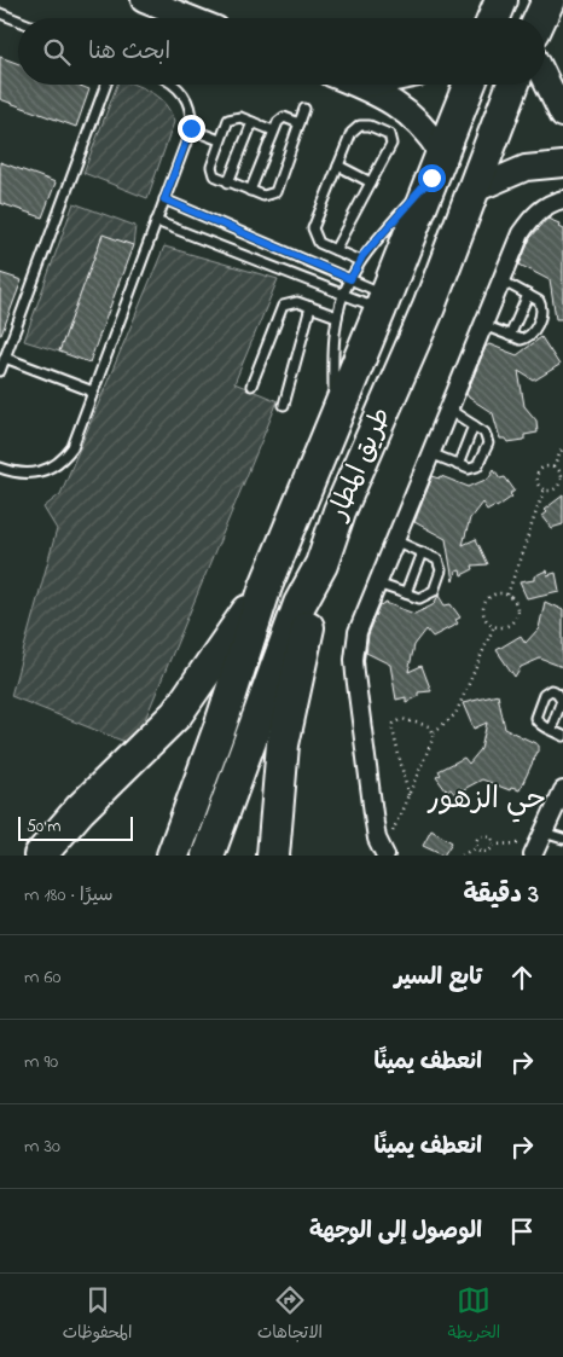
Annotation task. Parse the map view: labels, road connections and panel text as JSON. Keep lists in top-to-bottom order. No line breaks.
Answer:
{"streets":{"highway":["طريق المطار"]},"districts":["حي الزهور"],"scale_bar":"50 m","page":{"search":"ابحث هنا","scale":"50 m","heading":["3 دقيقة","سيرًا · 180 m"],"list":[["تابع السير","60 m"],["انعطف يمينًا","90 m"],["انعطف يمينًا","30 m"],"الوصول إلى الوجهة"],"nav":["الخريطة","الاتجاهات","المحفوظات"]}}
